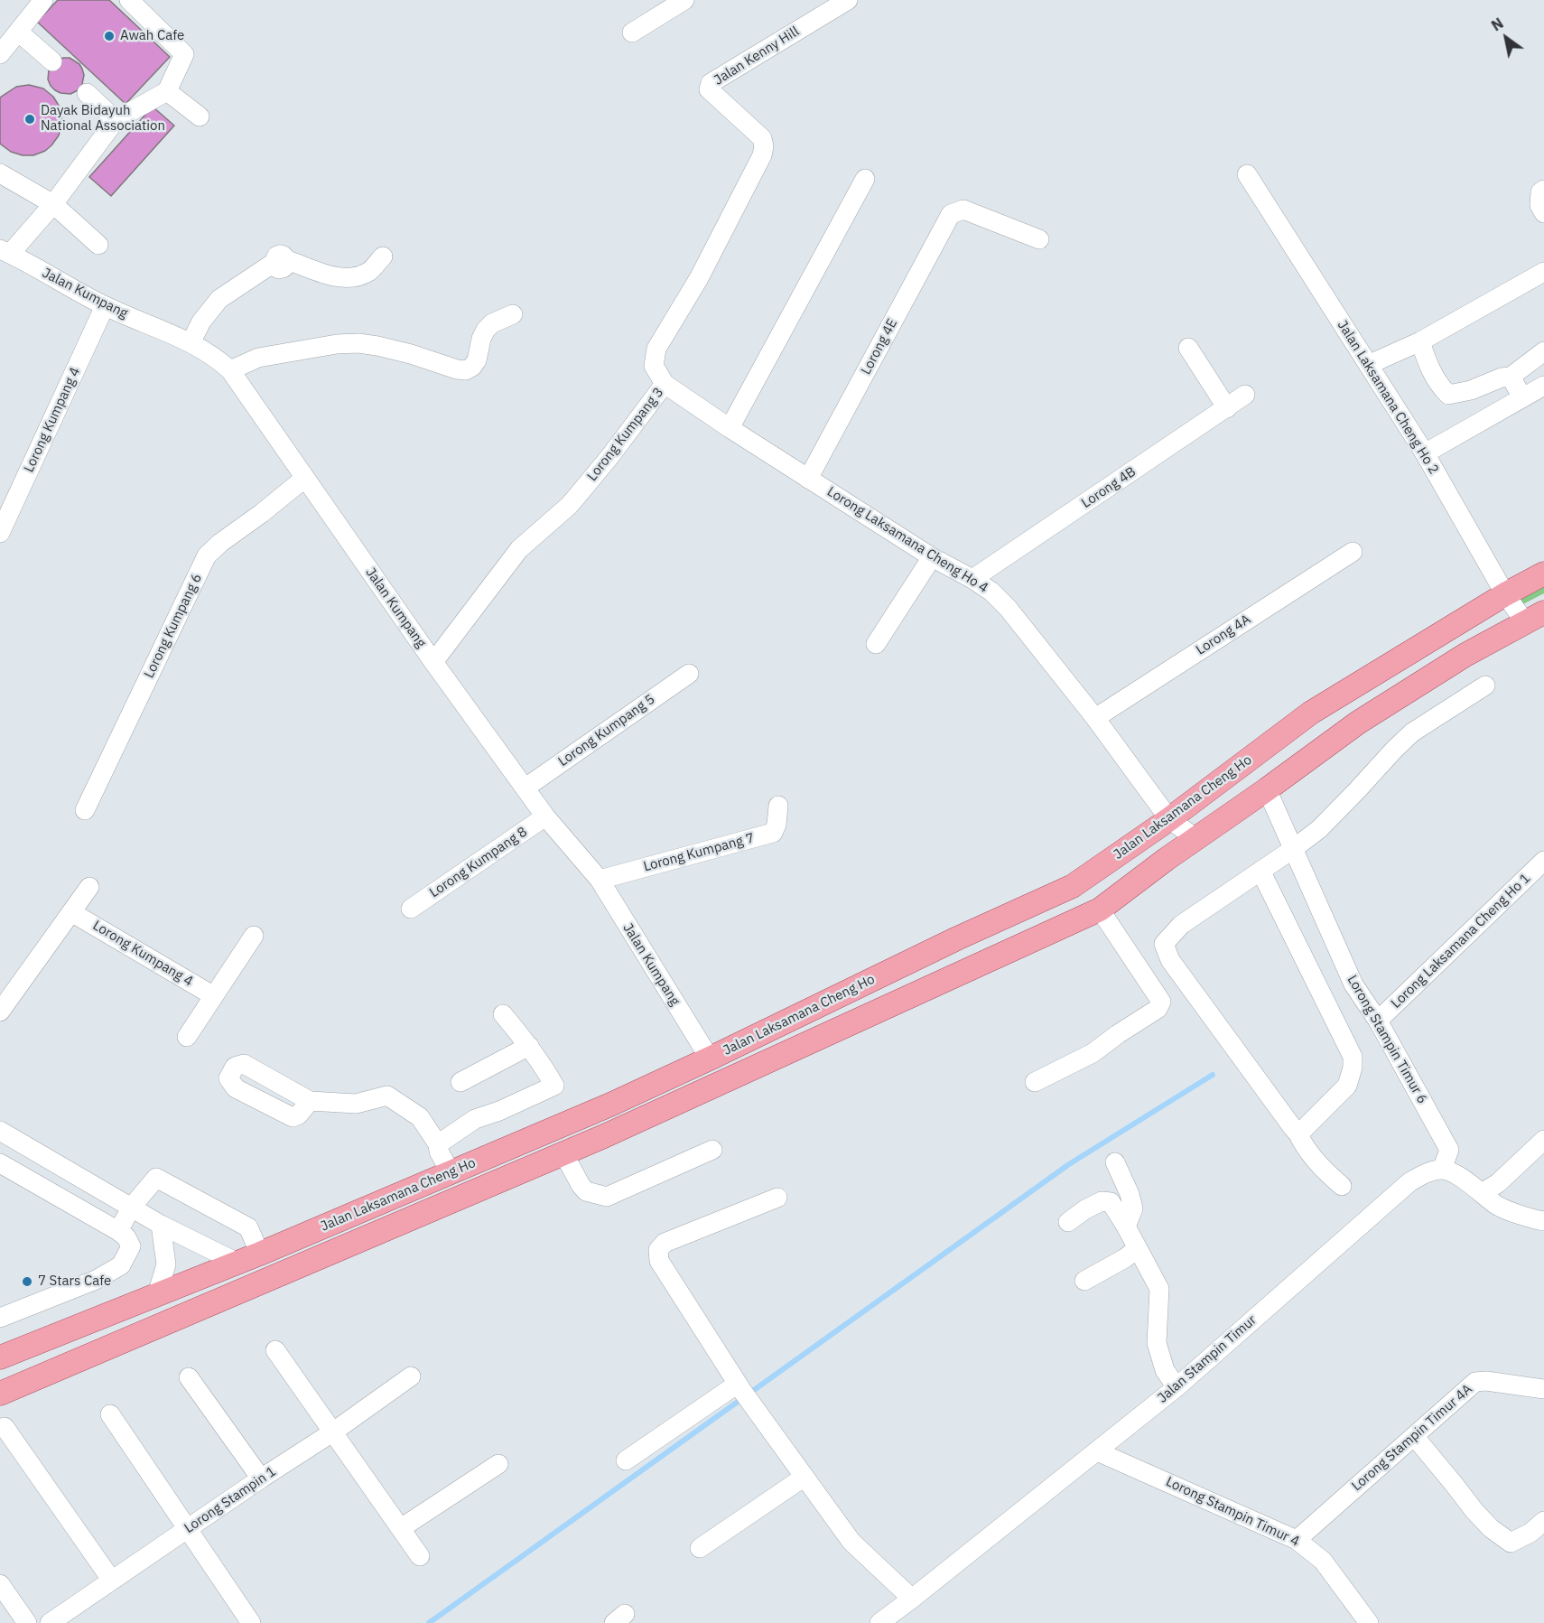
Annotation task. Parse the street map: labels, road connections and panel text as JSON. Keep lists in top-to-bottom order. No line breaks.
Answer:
{"streets":{"main road":["Jalan Laksamana Cheng Ho"],"street":["Jalan Kenny Hill","Jalan Kumpang","Lorong 4E","Jalan Laksamana Cheng Ho 2","Lorong Kumpang 4","Lorong Kumpang 3","Lorong 4B","Lorong Laksamana Cheng Ho 4","Lorong Kumpang 6","Lorong 4A","Lorong Kumpang 5","Lorong Kumpang 7","Lorong Kumpang 8","Lorong Laksamana Cheng Ho 1","Lorong Stampin Timur 6","Jalan Stampin Timur","Lorong Stampin Timur 4A","Lorong Stampin 1","Lorong Stampin Timur 4"]},"crossings":[["Jalan Kenny Hill","Lorong Kumpang 3"],["Jalan Kumpang","Lorong Kumpang 4"],["Jalan Kumpang","Lorong Kumpang 3"],["Jalan Kumpang","Lorong Kumpang 6"],["Jalan Kumpang","Lorong Kumpang 5"],["Jalan Kumpang","Jalan Laksamana Cheng Ho"],["Jalan Kumpang","Lorong Kumpang 7"],["Jalan Kumpang","Lorong Kumpang 8"],["Lorong 4E","Lorong Laksamana Cheng Ho 4"],["Jalan Laksamana Cheng Ho 2","Jalan Laksamana Cheng Ho"],["Lorong Kumpang 3","Lorong Laksamana Cheng Ho 4"],["Lorong 4B","Lorong Laksamana Cheng Ho 4"],["Lorong Laksamana Cheng Ho 4","Lorong 4A"],["Lorong Laksamana Cheng Ho 4","Jalan Laksamana Cheng Ho"],["Jalan Laksamana Cheng Ho","Lorong Stampin Timur 6"],["Lorong Laksamana Cheng Ho 1","Lorong Stampin Timur 6"],["Lorong Stampin Timur 6","Jalan Stampin Timur"],["Jalan Stampin Timur","Lorong Stampin Timur 4"],["Lorong Stampin Timur 4A","Lorong Stampin Timur 4"]],"places":["Awah Cafe","Dayak Bidayuh National Association","7 Stars Cafe"],"north":"top left"}
